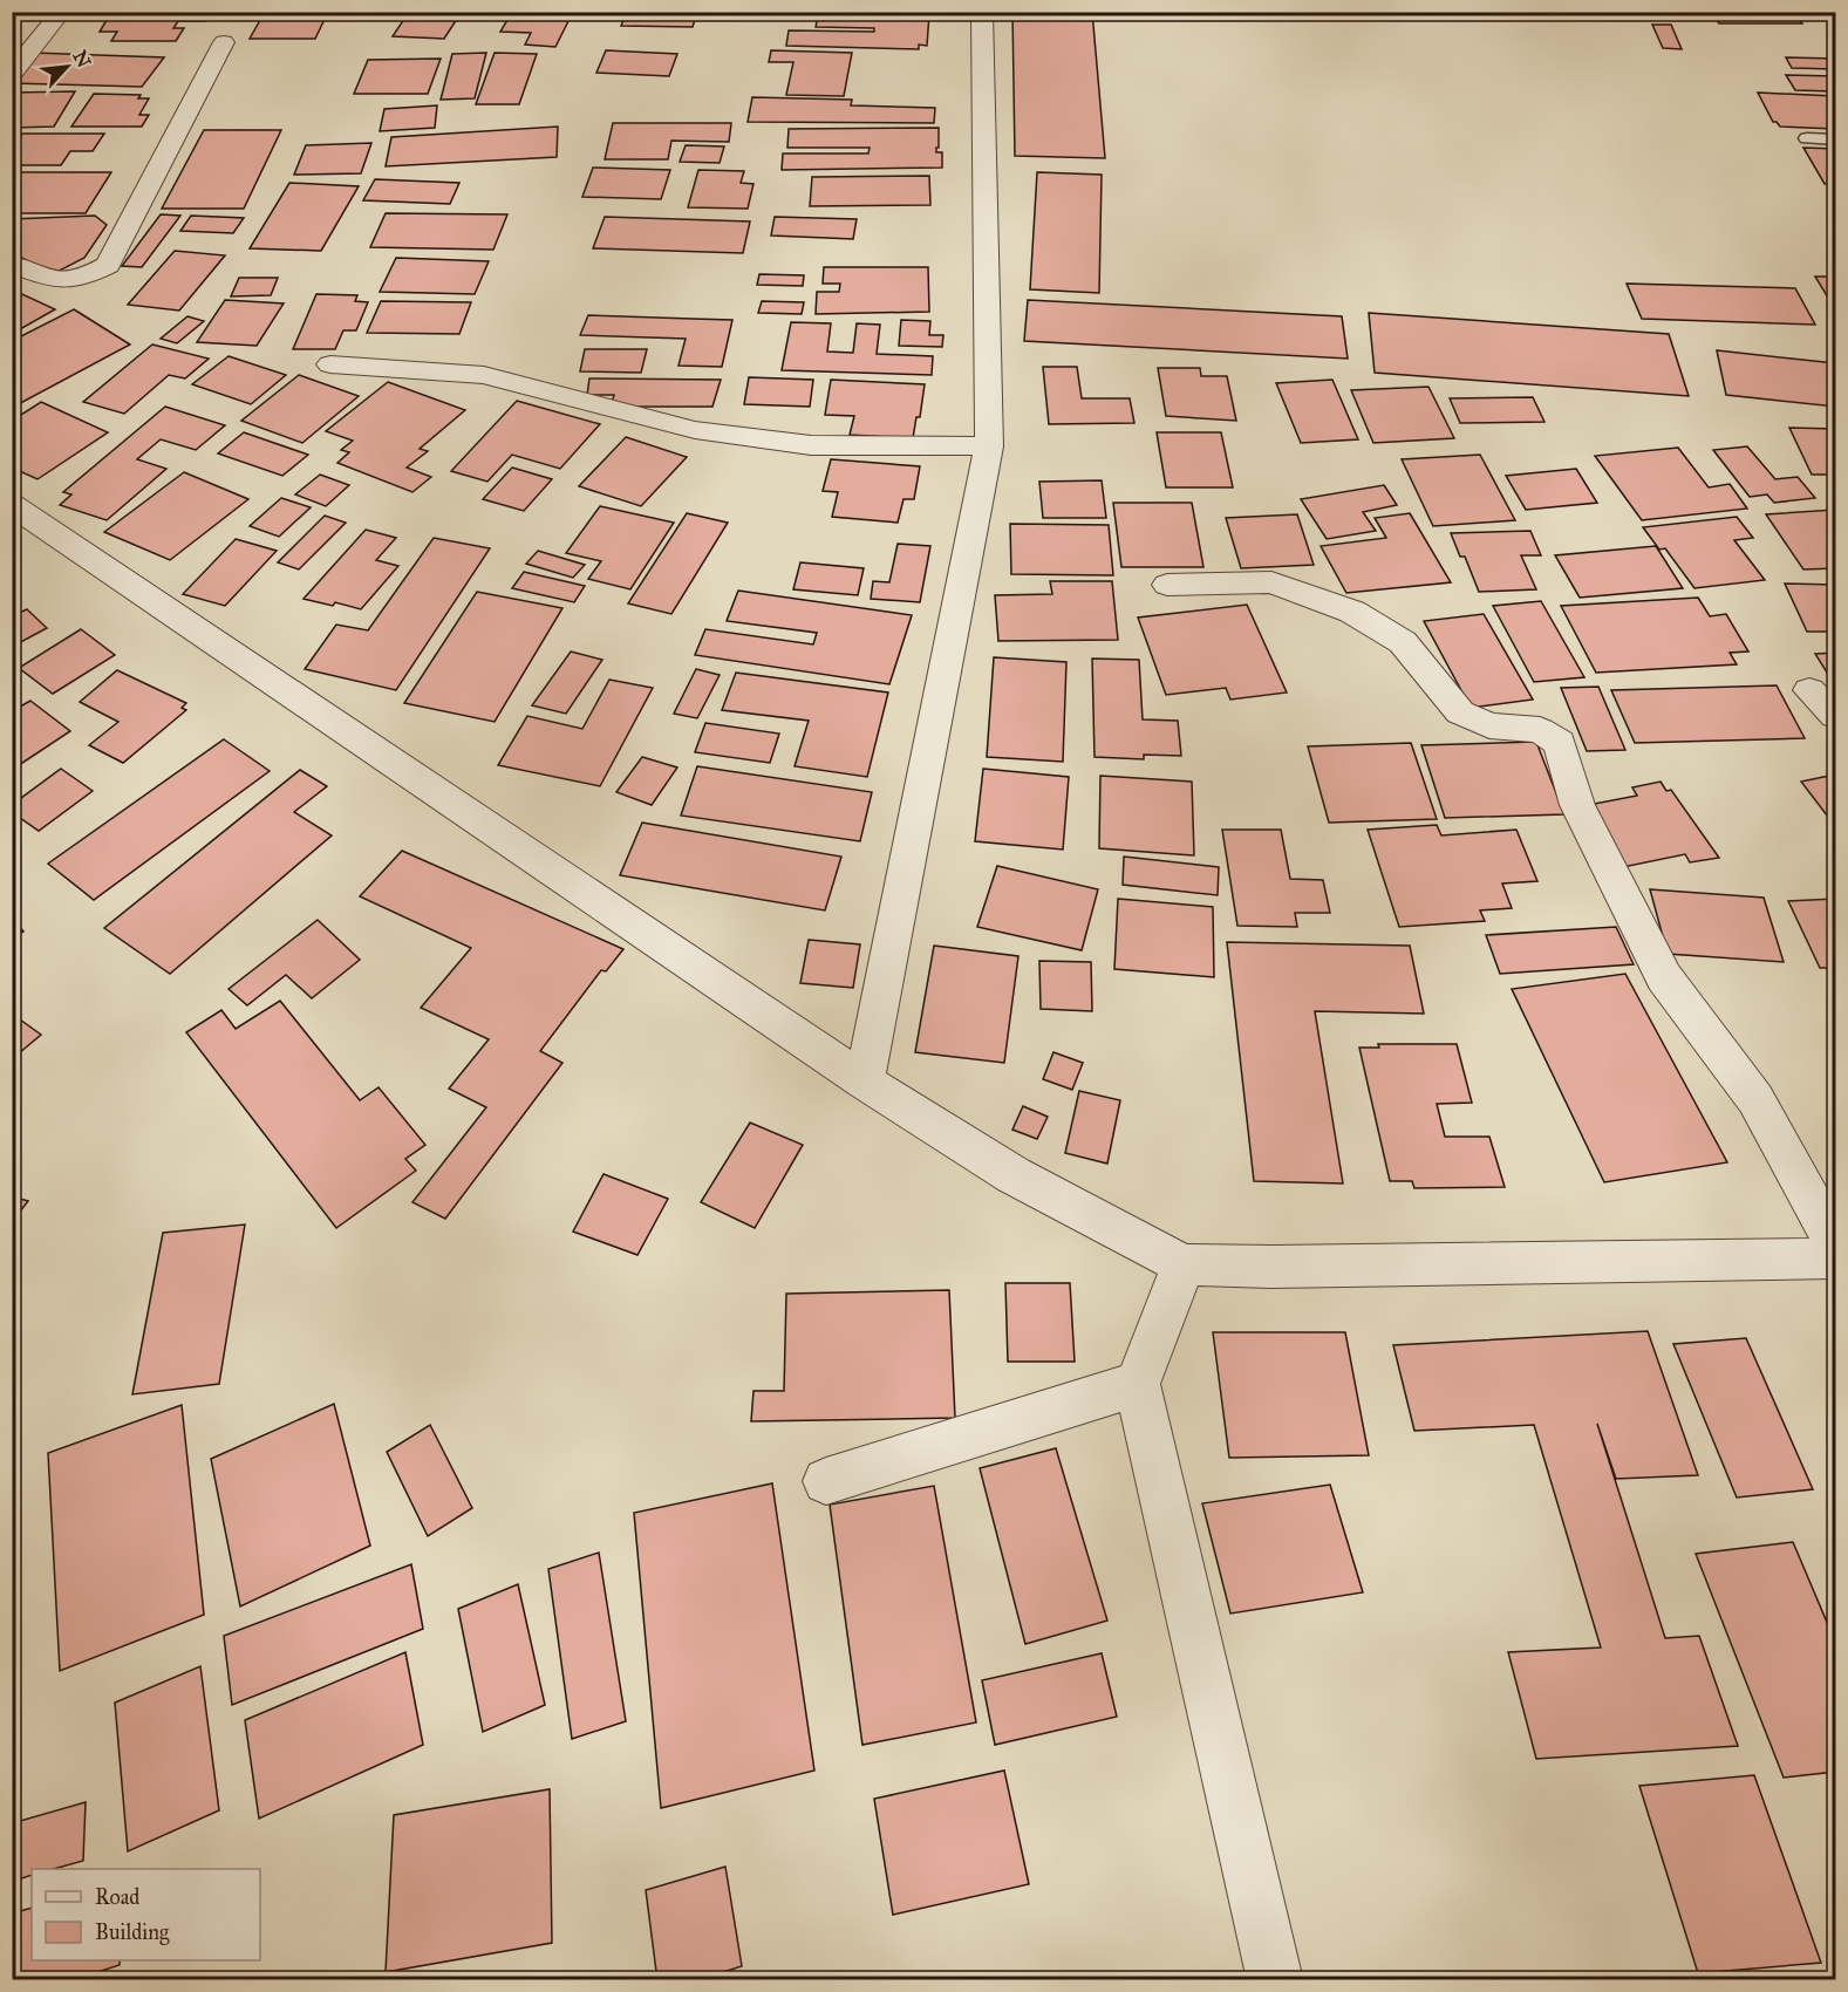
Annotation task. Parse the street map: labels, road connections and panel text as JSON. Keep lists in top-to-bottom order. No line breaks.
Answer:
{"legend":["Road","Building"],"north":"top right"}
